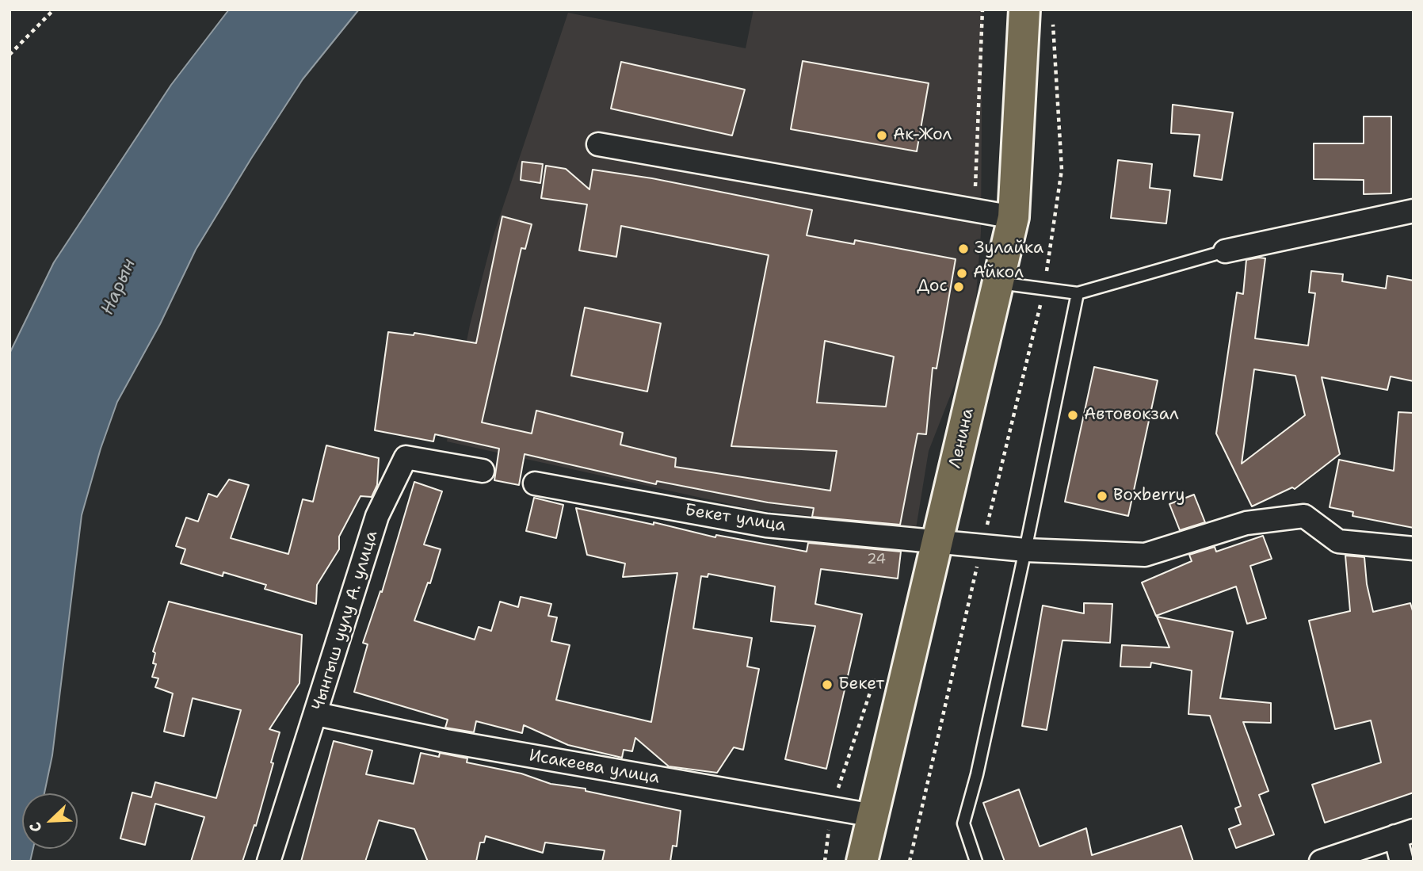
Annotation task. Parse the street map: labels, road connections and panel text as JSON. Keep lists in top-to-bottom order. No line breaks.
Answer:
{"streets":{"main road":["Ленина"],"street":["Бекет улица","Чынгыш уулу А. улица","Исакеева улица"]},"crossings":[["Ленина","Бекет улица"],["Ленина","Исакеева улица"],["Чынгыш уулу А. улица","Исакеева улица"]],"water":["Нарын"],"places":["Ак-Жол","Зулайка","Айкол","Дос","Автовокзал","Boxberry","Бекет"],"house_numbers":["24"],"north":"bottom left"}
